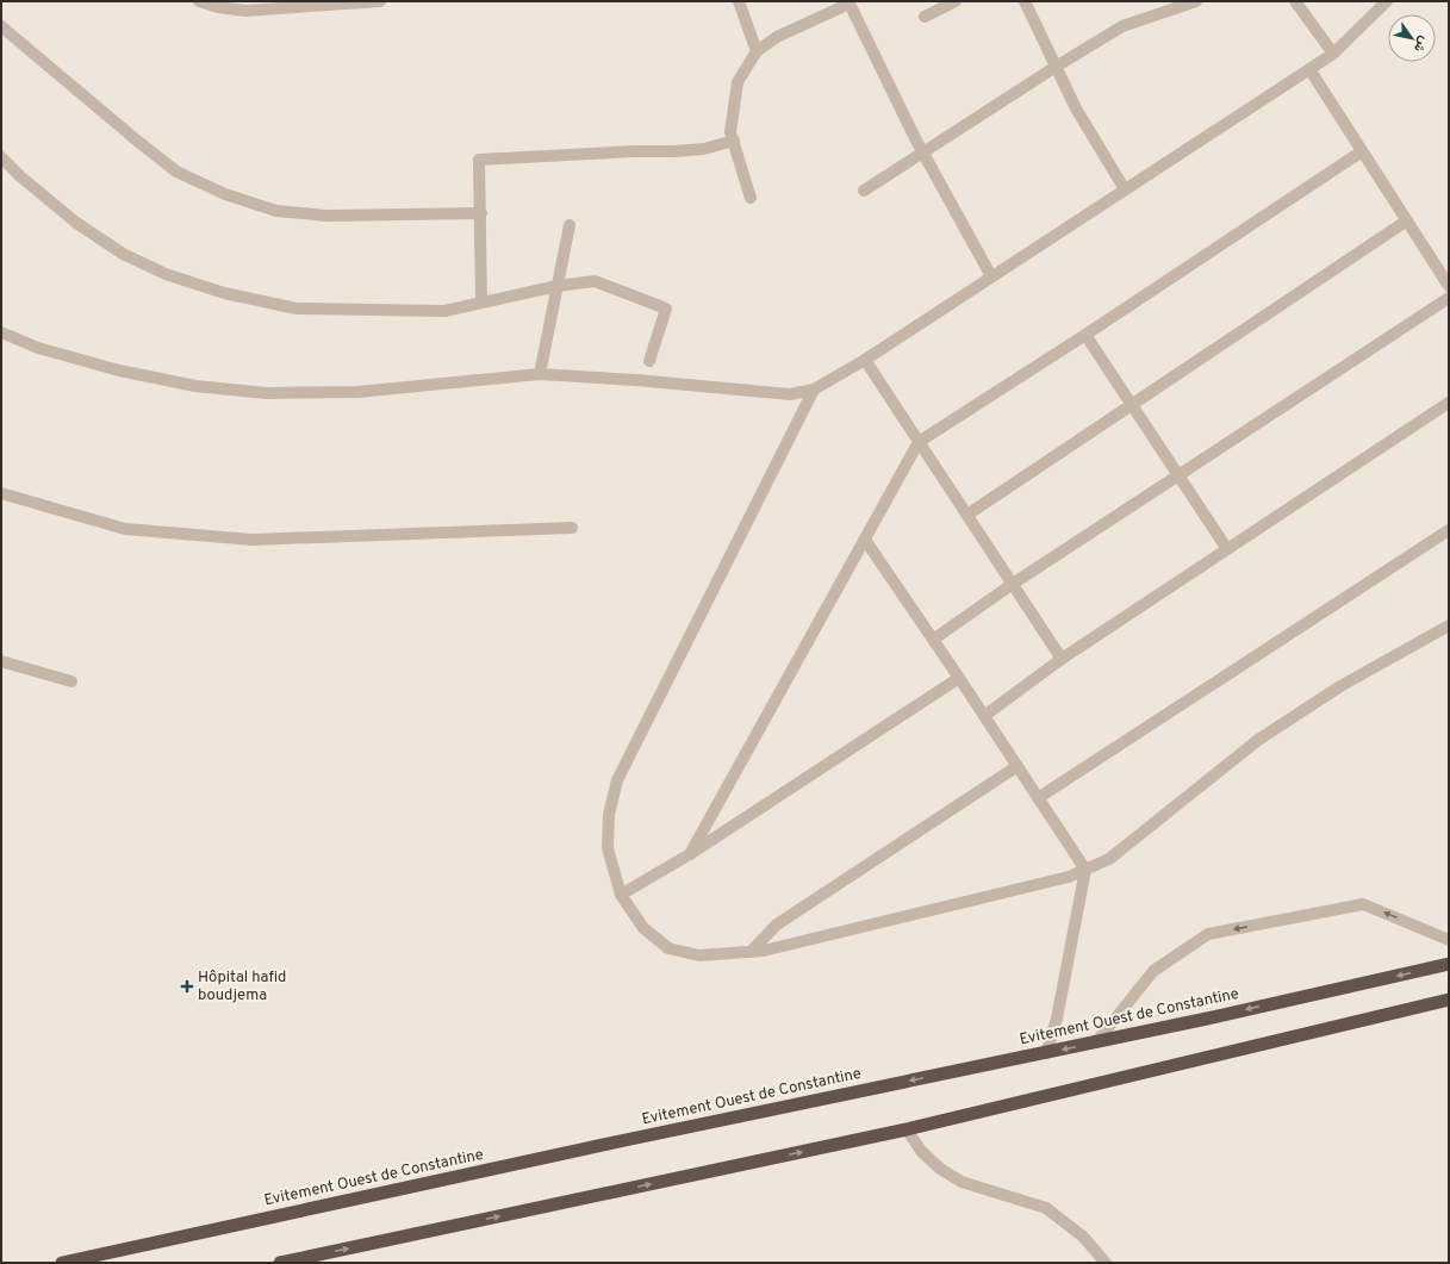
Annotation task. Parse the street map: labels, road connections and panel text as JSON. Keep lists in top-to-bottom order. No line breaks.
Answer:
{"streets":{"highway":["Evitement Ouest de Constantine"]},"places":{"health":["Hôpital hafid boudjema"]},"north":"bottom right"}
